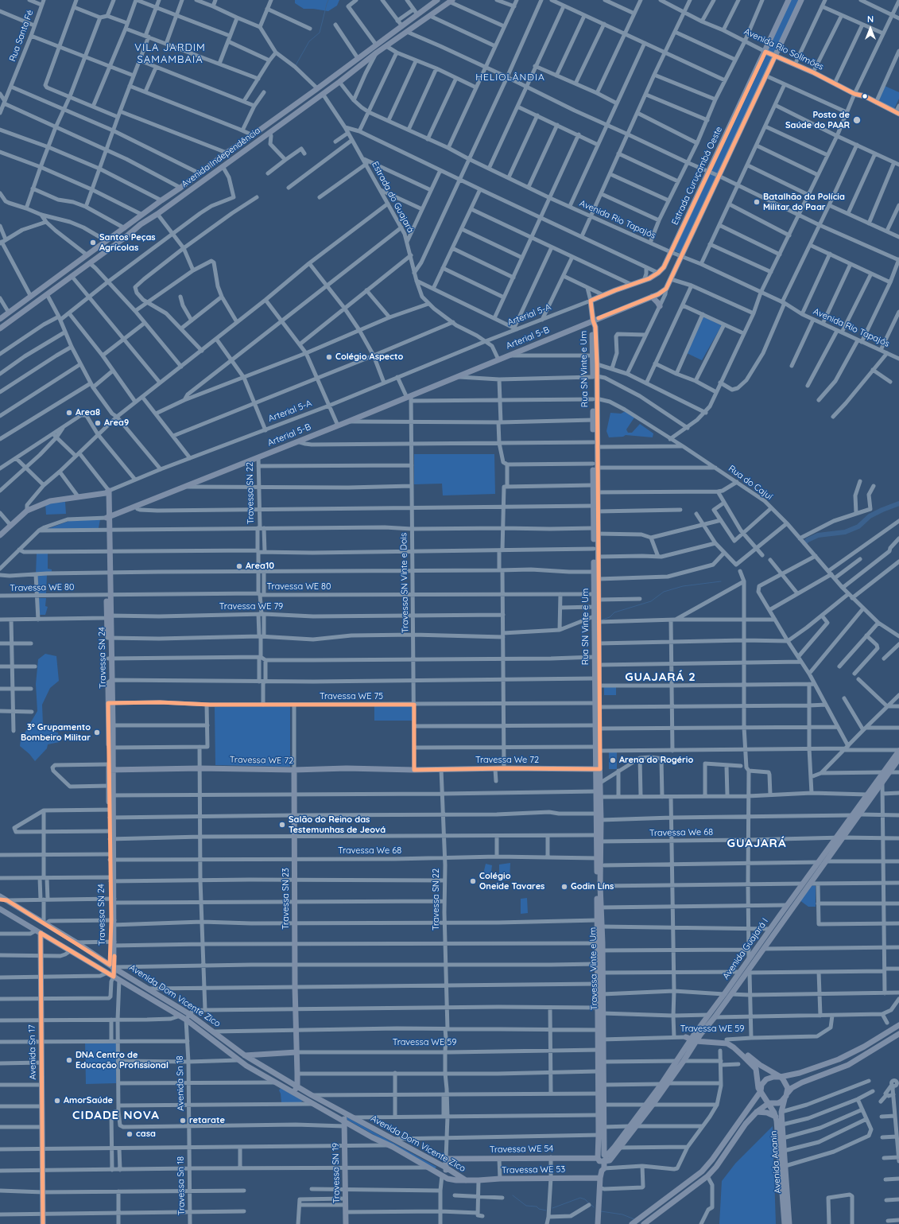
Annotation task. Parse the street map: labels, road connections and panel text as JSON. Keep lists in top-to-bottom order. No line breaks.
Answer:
{"streets":{"main road":["Avenida Rio Solimões","Avenida Independência","Estrada Curuçambá Oeste","Arterial 5-A","Arterial 5-B","Rua SN Vinte e Um","Travessa SN 22","Travessa SN 24","Travessa WE 72","Travessa We 72","Travessa SN 23","Avenida Guajará I","Travessa Vinte e Um","Avenida Dom Vicente Zico","Travessa WE 59","Avenida Sn 17","Travessa WE 54","Avenida Ananin","Travessa WE 53","Travessa SN 19"],"street":["Rua Santa Fé","Estrada do Guajará","Avenida Rio Tapajós","Rua do Cajuí","Travessa SN Vinte e Dois","Travessa WE 80","Travessa WE 79","Travessa WE 75","Travessa We 68","Avenida Sn 18","Travessa Sn 18"]},"crossings":[["Avenida Rio Solimões","Estrada Curuçambá Oeste"],["Avenida Independência","Estrada do Guajará"],["Avenida Independência","Avenida Rio Tapajós"],["Estrada Curuçambá Oeste","Avenida Rio Tapajós"],["Estrada Curuçambá Oeste","Arterial 5-A"],["Estrada do Guajará","Arterial 5-A"],["Arterial 5-A","Travessa SN 24"],["Arterial 5-B","Rua SN Vinte e Um"],["Arterial 5-B","Rua do Cajuí"],["Arterial 5-B","Travessa SN 22"],["Arterial 5-B","Travessa SN Vinte e Dois"],["Arterial 5-B","Travessa SN 24"],["Rua SN Vinte e Um","Rua do Cajuí"],["Rua SN Vinte e Um","Travessa WE 80"],["Rua SN Vinte e Um","Travessa WE 75"],["Rua SN Vinte e Um","Travessa We 72"],["Rua SN Vinte e Um","Travessa Vinte e Um"],["Rua do Cajuí","Travessa SN Vinte e Dois"],["Travessa SN 22","Travessa We 72"],["Travessa SN 22","Travessa We 68"],["Travessa SN 22","Avenida Dom Vicente Zico"],["Travessa SN 22","Travessa WE 59"],["Travessa SN 22","Travessa WE 54"],["Travessa SN Vinte e Dois","Travessa WE 80"],["Travessa SN Vinte e Dois","Travessa WE 79"],["Travessa SN Vinte e Dois","Travessa WE 75"],["Travessa SN Vinte e Dois","Travessa WE 72"],["Travessa SN Vinte e Dois","Travessa We 72"],["Travessa WE 80","Travessa SN 24"],["Travessa WE 79","Travessa SN 24"],["Travessa SN 24","Travessa WE 75"],["Travessa SN 24","Travessa WE 72"],["Travessa SN 24","Travessa We 68"],["Travessa SN 24","Avenida Dom Vicente Zico"],["Travessa WE 75","Travessa SN 23"],["Travessa WE 72","Travessa We 72"],["Travessa WE 72","Travessa SN 23"],["Travessa We 68","Travessa SN 23"],["Travessa We 68","Avenida Guajará I"],["Travessa We 68","Travessa Vinte e Um"],["Travessa SN 23","Avenida Dom Vicente Zico"],["Travessa SN 23","Travessa WE 59"],["Avenida Guajará I","Travessa Vinte e Um"],["Avenida Guajará I","Travessa WE 59"],["Avenida Guajará I","Travessa WE 54"],["Travessa Vinte e Um","Travessa WE 59"],["Travessa Vinte e Um","Travessa WE 54"],["Avenida Dom Vicente Zico","Travessa WE 59"],["Avenida Dom Vicente Zico","Avenida Sn 17"],["Avenida Dom Vicente Zico","Avenida Sn 18"],["Avenida Dom Vicente Zico","Travessa WE 53"],["Avenida Dom Vicente Zico","Travessa SN 19"],["Avenida Sn 18","Travessa Sn 18"]],"districts":["VILA JARDIM SAMAMBAIA","HELIOLÂNDIA","GUAJARÁ 2","GUAJARÁ","CIDADE NOVA"],"places":["Posto de Saúde do PAAR","Batalhão da Polícia Militar do Paar","Santos Peças Agrícolas","Colégio Aspecto","Area8","Area9","Area10","3º Grupamento Bombeiro Militar","Arena do Rogério","Salão do Reino das Testemunhas de Jeová","Colégio Oneide Tavares","Godin Líns","DNA Centro de Educação Profissional","AmorSaúde","retarate","casa"],"north":"top"}
